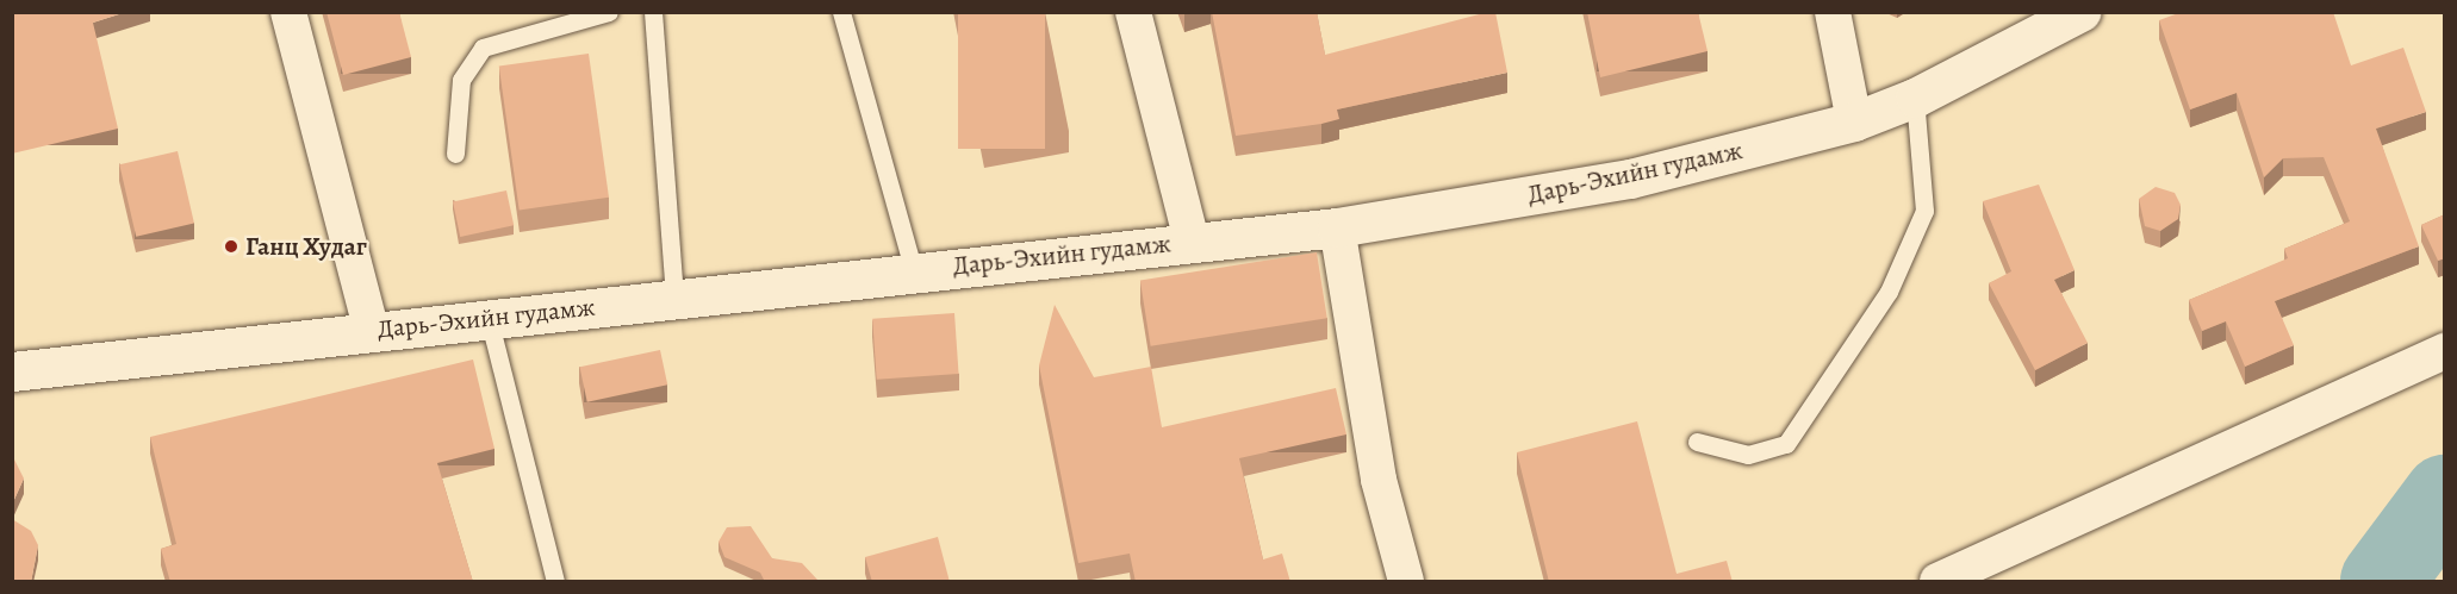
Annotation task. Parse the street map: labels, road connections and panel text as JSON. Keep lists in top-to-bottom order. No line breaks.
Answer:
{"streets":{"main road":["Дарь-Эхийн гудамж"]},"places":["Ганц Худаг"]}
